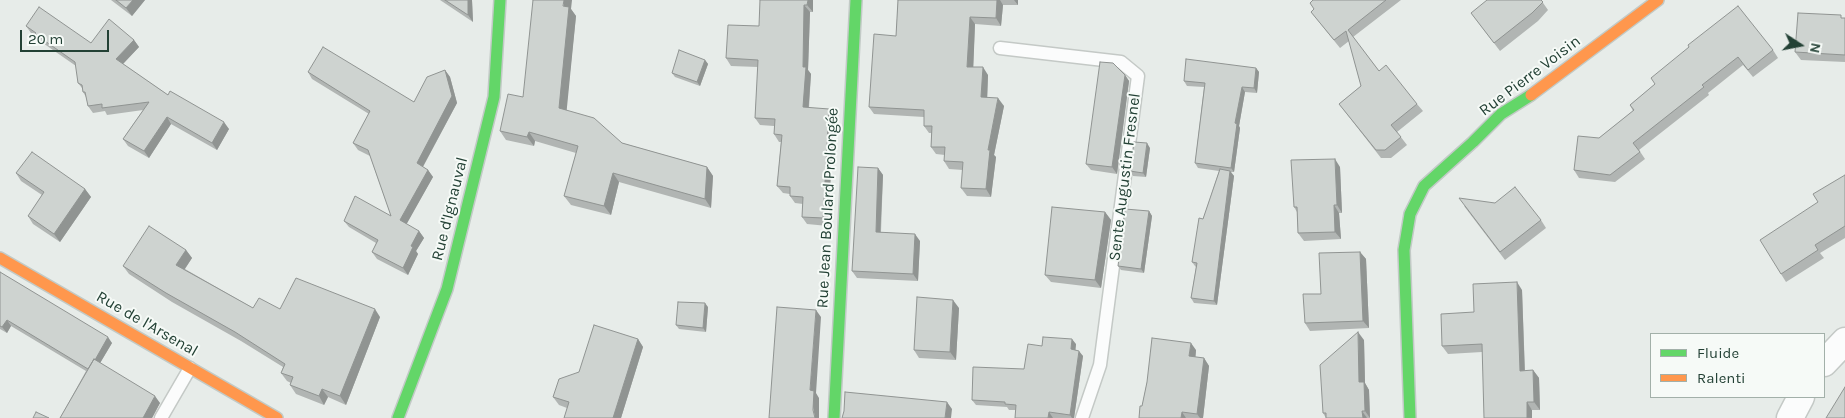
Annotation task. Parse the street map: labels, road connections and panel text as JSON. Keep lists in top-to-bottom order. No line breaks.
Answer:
{"streets":{"street":["Rue Pierre Voisin","Rue Jean Boulard Prolongée","Rue d'Ignauval","Rue de l'Arsenal"],"lane":["Sente Augustin Fresnel"]},"legend":["Fluide","Ralenti"],"scale_bar":"20 m","north":"right"}
